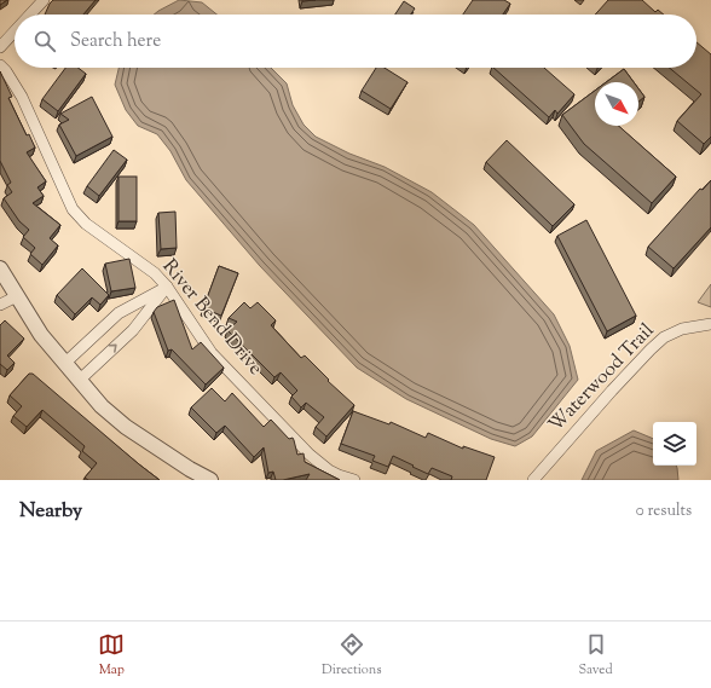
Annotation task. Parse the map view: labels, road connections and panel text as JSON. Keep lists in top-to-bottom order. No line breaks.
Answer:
{"streets":{"street":["River Bend Drive","Waterwood Trail"]},"north":"bottom right","page":{"search":"Search here","heading":["Nearby","0 results"],"nav":["Map","Directions","Saved"]}}
